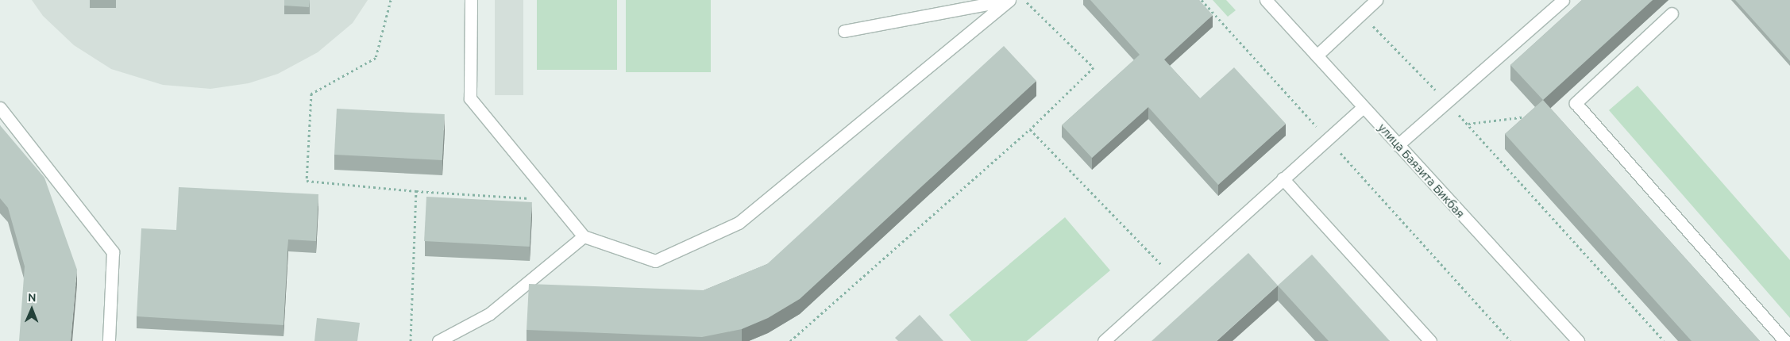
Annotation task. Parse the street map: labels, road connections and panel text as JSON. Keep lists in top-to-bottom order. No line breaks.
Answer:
{"streets":{"main road":["улица Баязита Бикбая"]},"north":"top"}
